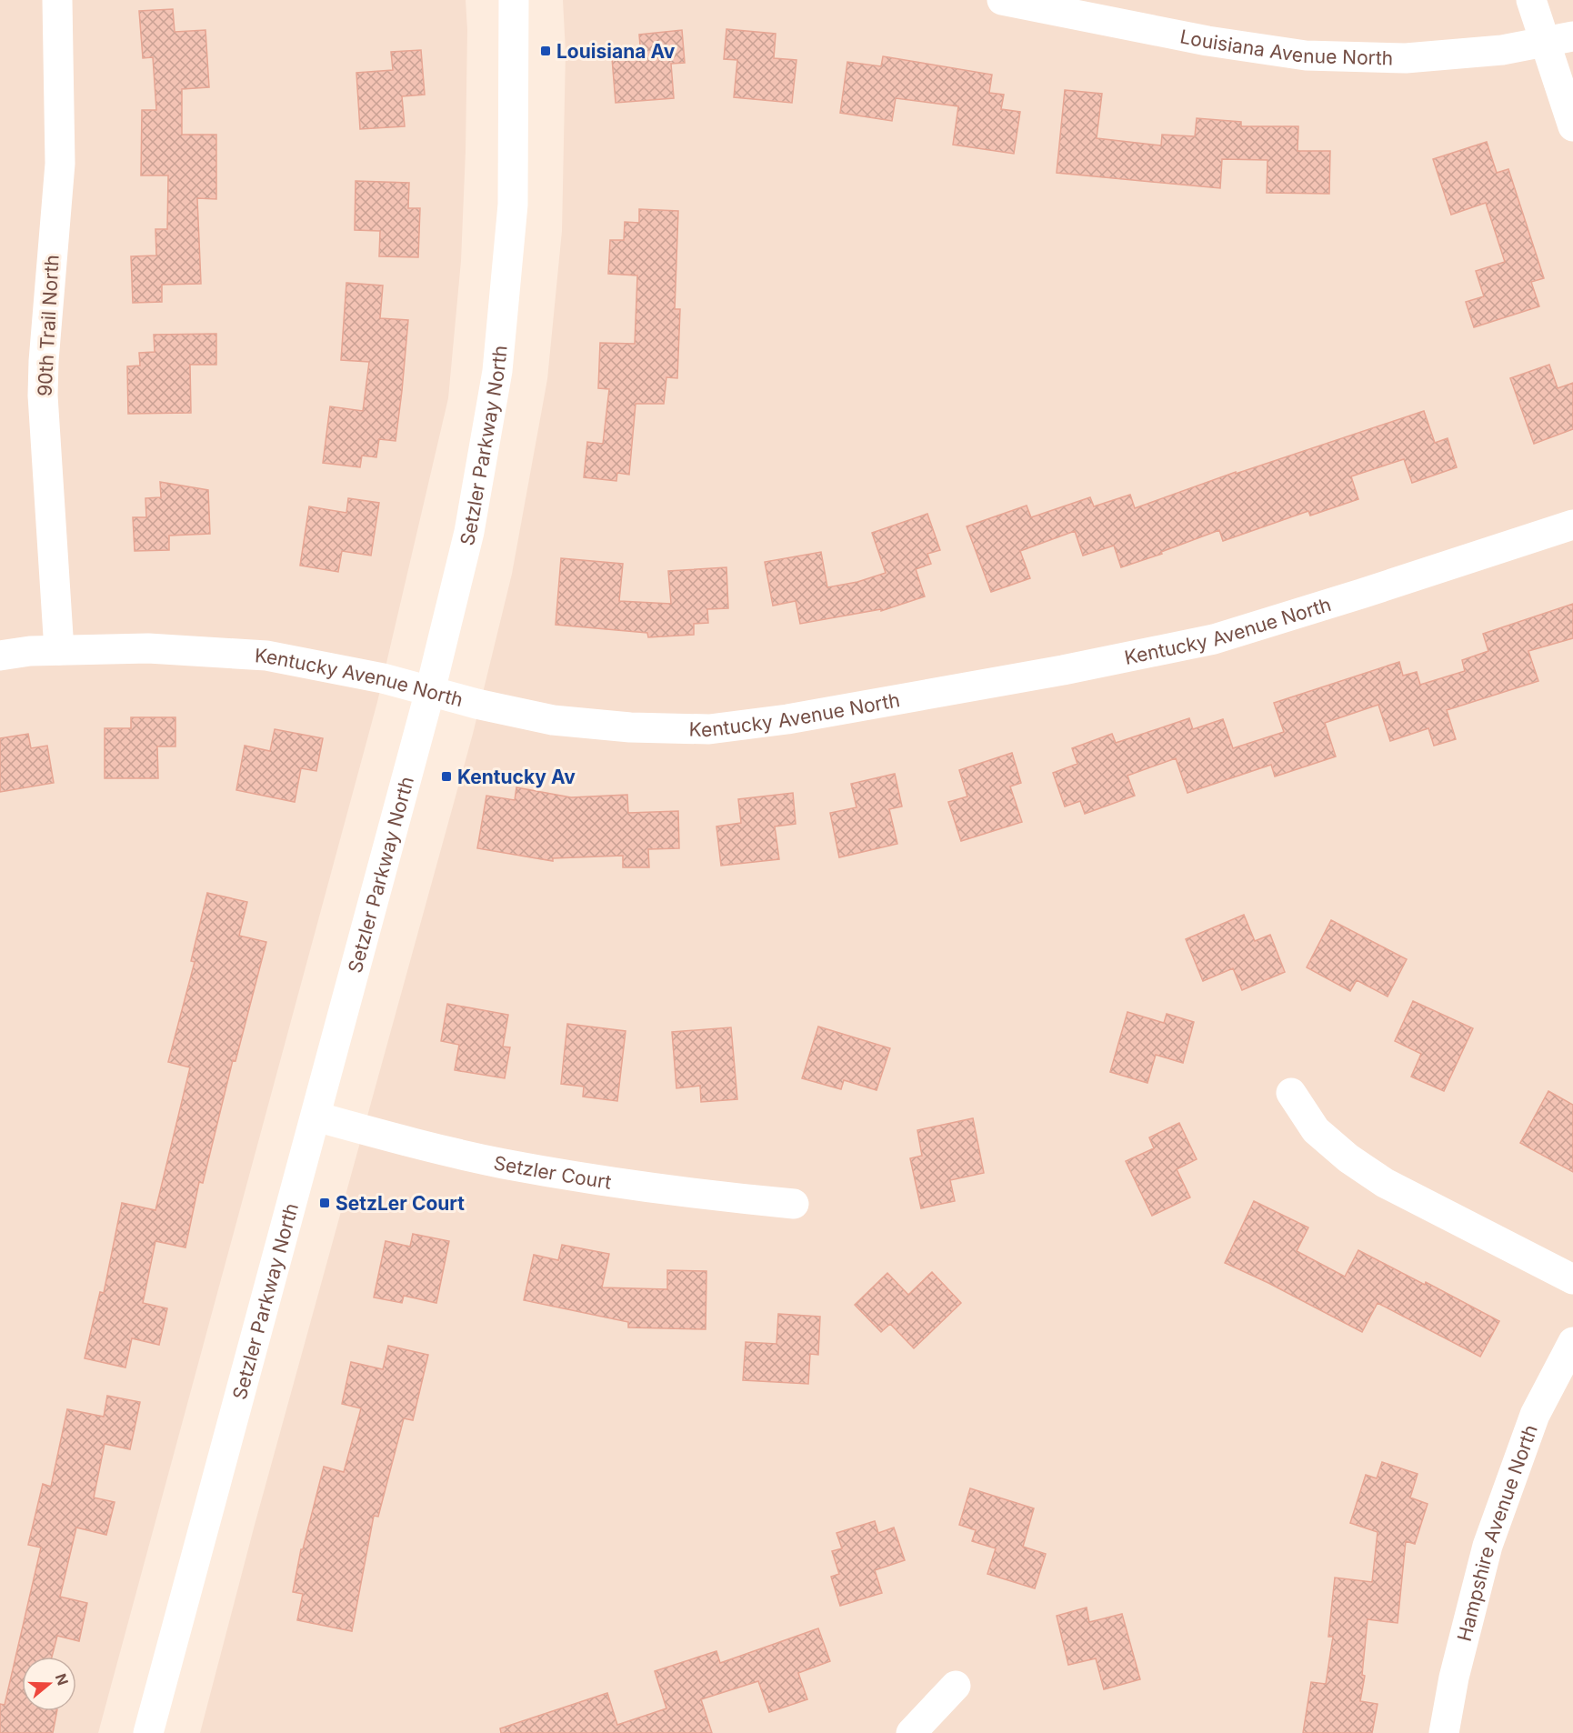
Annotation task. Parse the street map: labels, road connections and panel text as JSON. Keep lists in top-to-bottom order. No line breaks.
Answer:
{"streets":{"street":["Louisiana Avenue North","90th Trail North","Setzler Parkway North","Kentucky Avenue North","Setzler Court","Hampshire Avenue North"]},"crossings":[["90th Trail North","Kentucky Avenue North"],["Setzler Parkway North","Kentucky Avenue North"],["Setzler Parkway North","Setzler Court"]],"places":{"transit":["Louisiana Av","Kentucky Av","SetzLer Court"]},"north":"right"}
